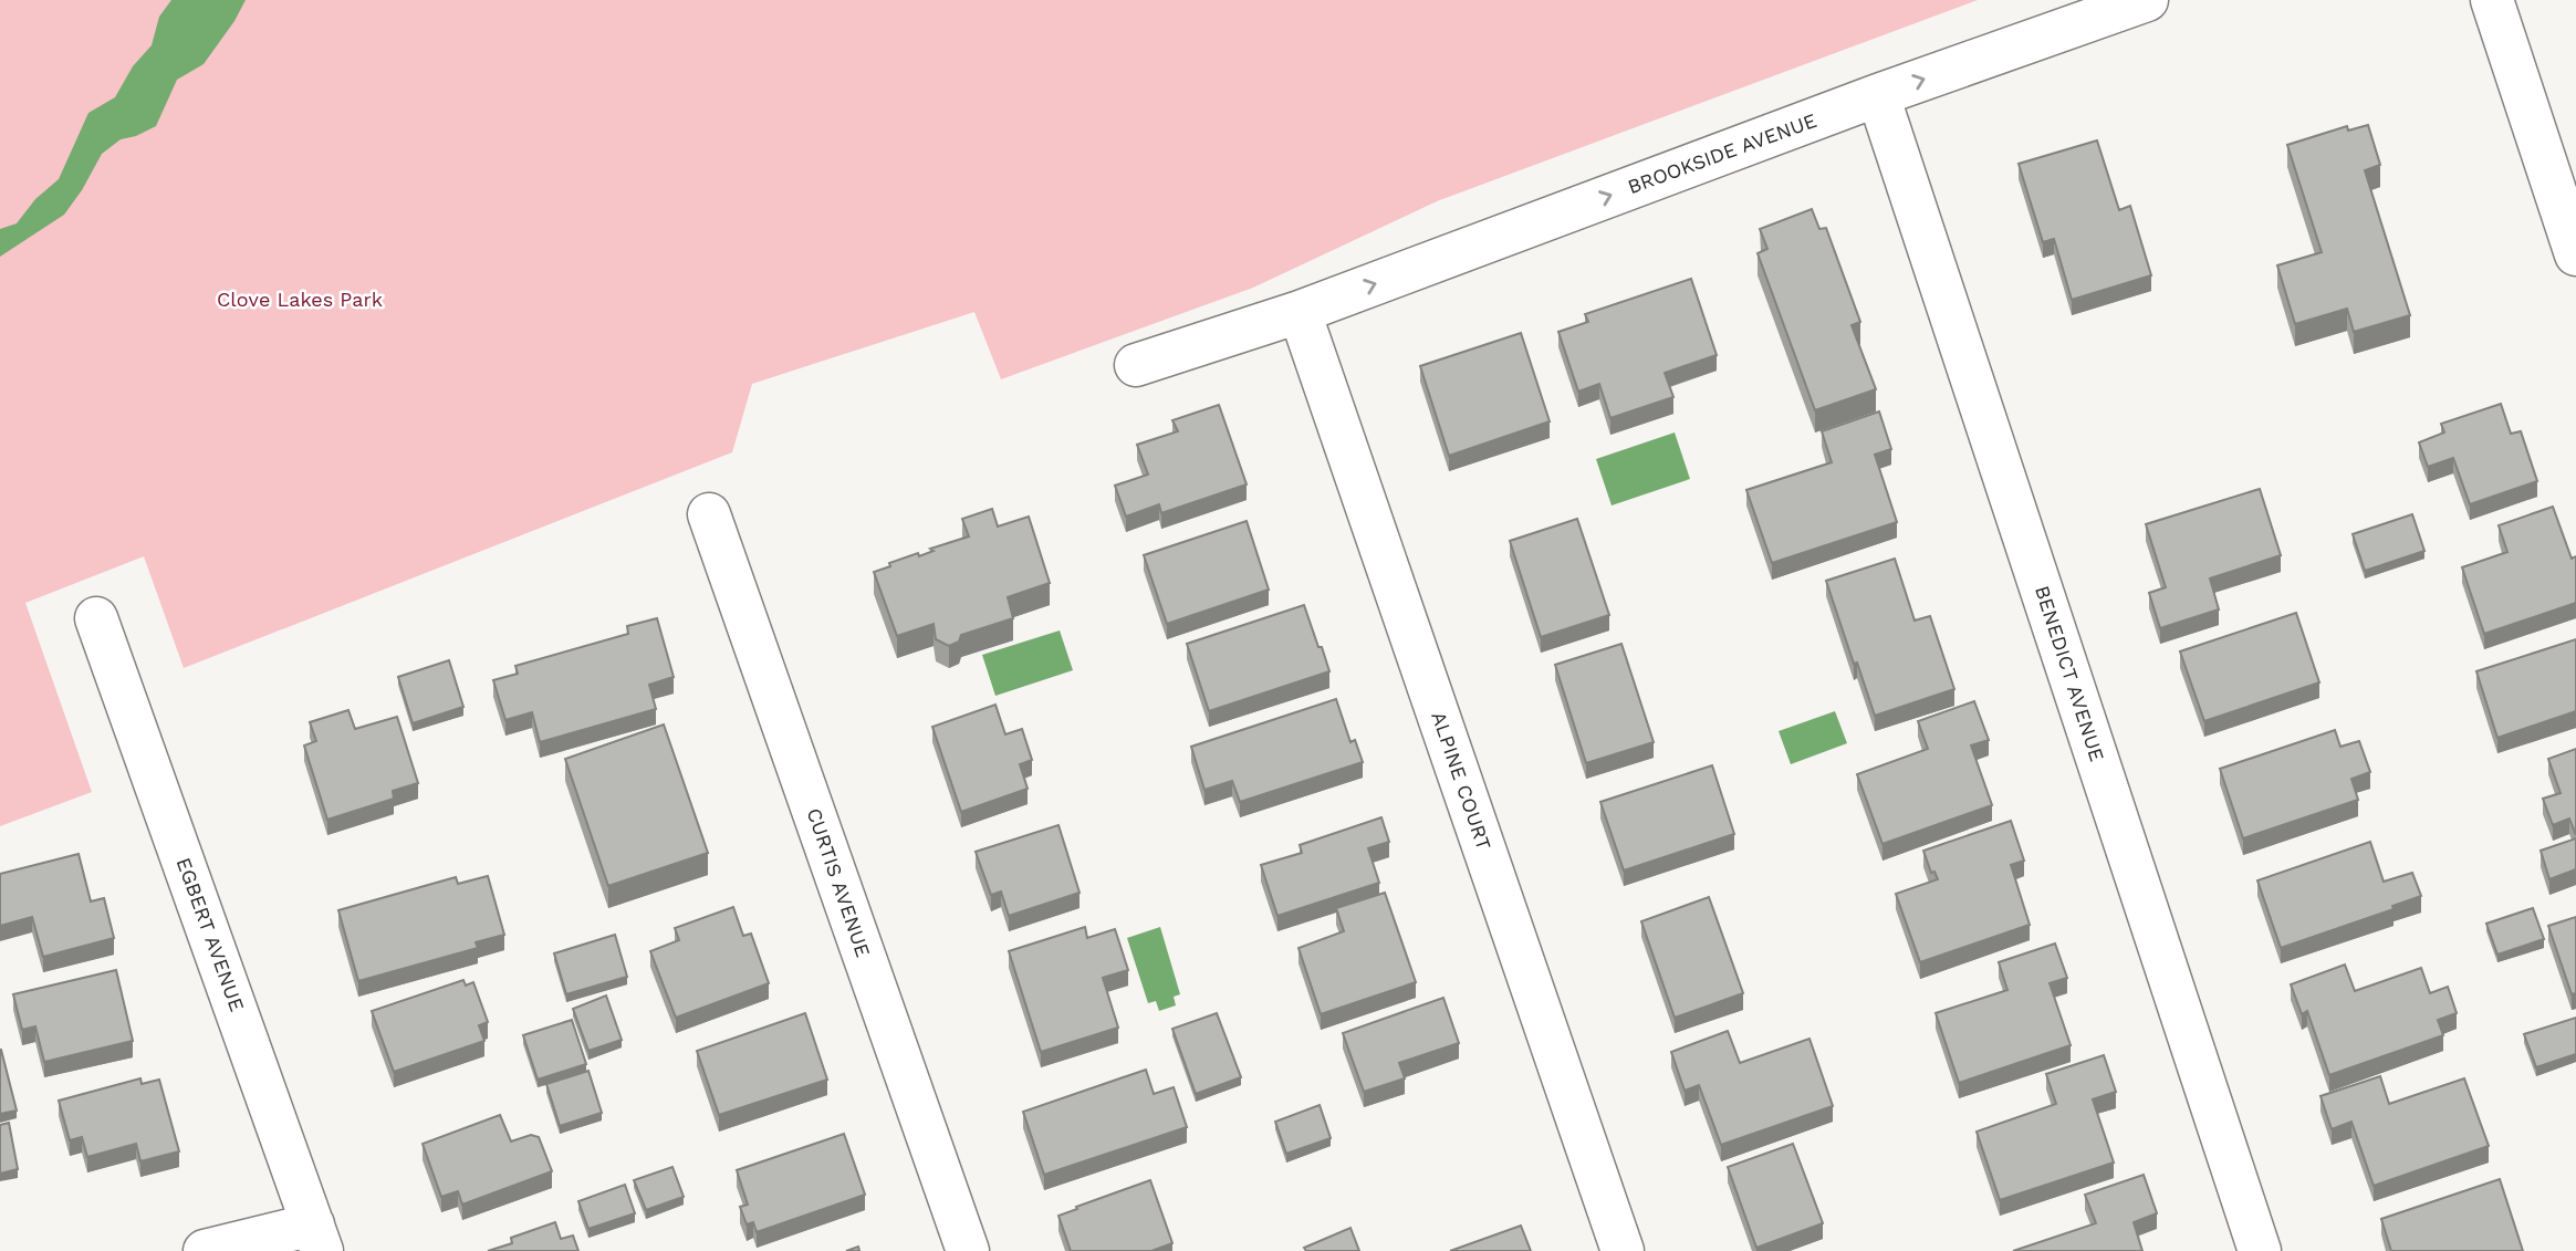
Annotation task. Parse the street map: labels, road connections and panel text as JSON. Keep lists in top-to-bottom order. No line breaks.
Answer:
{"streets":{"street":["BROOKSIDE AVENUE","BENEDICT AVENUE","ALPINE COURT","CURTIS AVENUE","EGBERT AVENUE"]},"crossings":[["BROOKSIDE AVENUE","BENEDICT AVENUE"],["BROOKSIDE AVENUE","ALPINE COURT"]],"one_way":["BROOKSIDE AVENUE"],"parks":["Clove Lakes Park"]}
